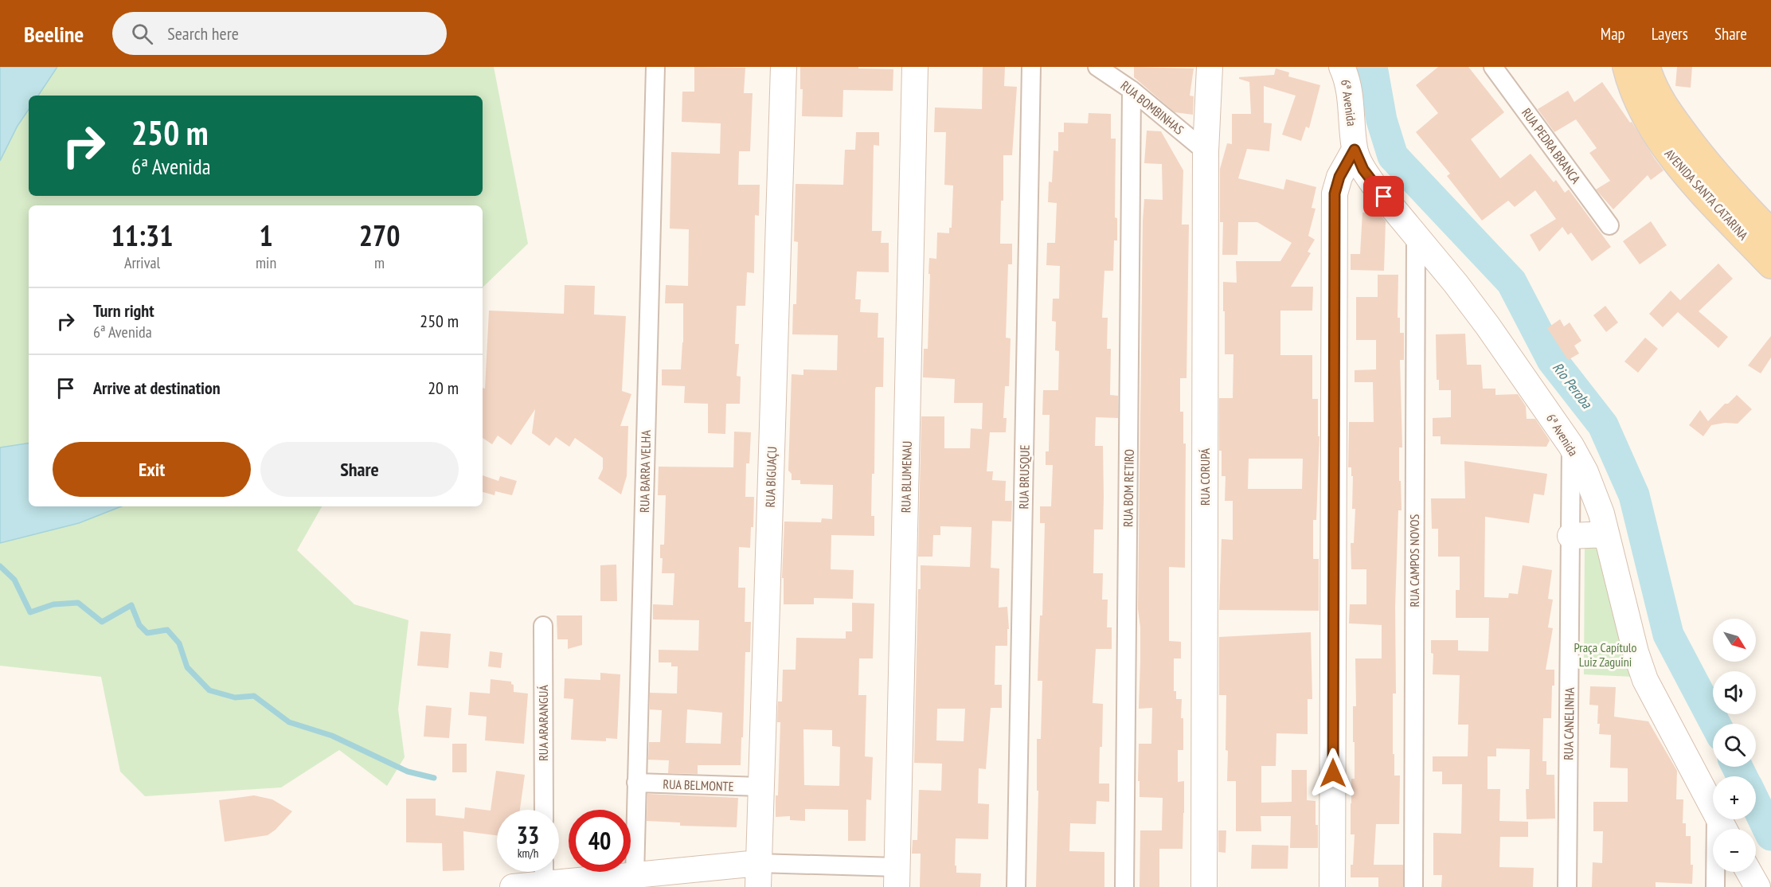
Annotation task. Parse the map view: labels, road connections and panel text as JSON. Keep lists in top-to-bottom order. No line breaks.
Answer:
{"streets":{"main road":["AVENIDA SANTA CATARINA"],"street":["6ª Avenida","RUA BOMBINHAS","RUA PEDRA BRANCA","RUA BARRA VELHA","RUA BIGUAÇU","RUA BLUMENAU","RUA BRUSQUE","RUA CORUPÁ","RUA BOM RETIRO","RUA CAMPOS NOVOS","RUA ARARANGUÁ","RUA CANELINHA","RUA BELMONTE"]},"crossings":[["6ª Avenida","RUA CAMPOS NOVOS"],["6ª Avenida","RUA CANELINHA"],["RUA BOMBINHAS","RUA CORUPÁ"],["RUA BOMBINHAS","RUA BOM RETIRO"],["RUA BARRA VELHA","RUA BELMONTE"],["RUA BIGUAÇU","RUA BELMONTE"]],"water":["Rio Peroba"],"parks":["Praça Capítulo Luiz Zaguini"],"north":"bottom right","page":{"header":"Beeline","search":"Search here","nav":["Map","Layers","Share"],"turn":["250 m","6ª Avenida"],"eta":["11:31","Arrival","1","min","270","m"],"list":[{"name":"Turn right","note":"6ª Avenida","value":"250 m"},{"name":"Arrive at destination","value":"20 m"}],"buttons":["Exit","Share"],"map_buttons":["+","−"],"speed":"33 km/h","limit":"40"}}
